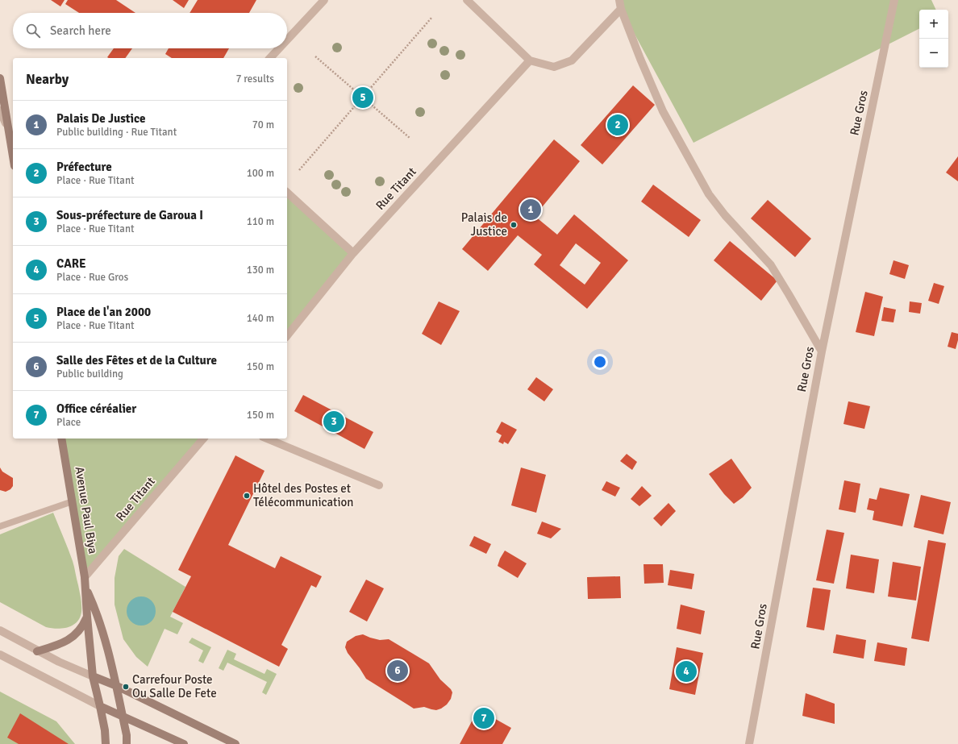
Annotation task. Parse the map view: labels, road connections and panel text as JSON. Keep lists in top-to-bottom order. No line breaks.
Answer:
{"streets":{"main road":["Avenue Paul Biya"],"street":["Rue Gros","Rue Titant"]},"crossings":[["Rue Titant","Avenue Paul Biya"]],"places":["Palais de Justice","Hôtel des Postes et Télécommunication","Carrefour Poste Ou Salle De Fete"],"page":{"map_buttons":["+","−"],"search":"Search here","heading":["Nearby","7 results"],"pins":["5","2","1","3","6","4","7"],"list":[{"mark":"1","name":"Palais De Justice","note":"Public building · Rue Titant","value":"70 m"},{"mark":"2","name":"Préfecture","note":"Place · Rue Titant","value":"100 m"},{"mark":"3","name":"Sous-préfecture de Garoua I","note":"Place · Rue Titant","value":"110 m"},{"mark":"4","name":"CARE","note":"Place · Rue Gros","value":"130 m"},{"mark":"5","name":"Place de l'an 2000","note":"Place · Rue Titant","value":"140 m"},{"mark":"6","name":"Salle des Fêtes et de la Culture","note":"Public building","value":"150 m"},{"mark":"7","name":"Office céréalier","note":"Place","value":"150 m"}]}}
